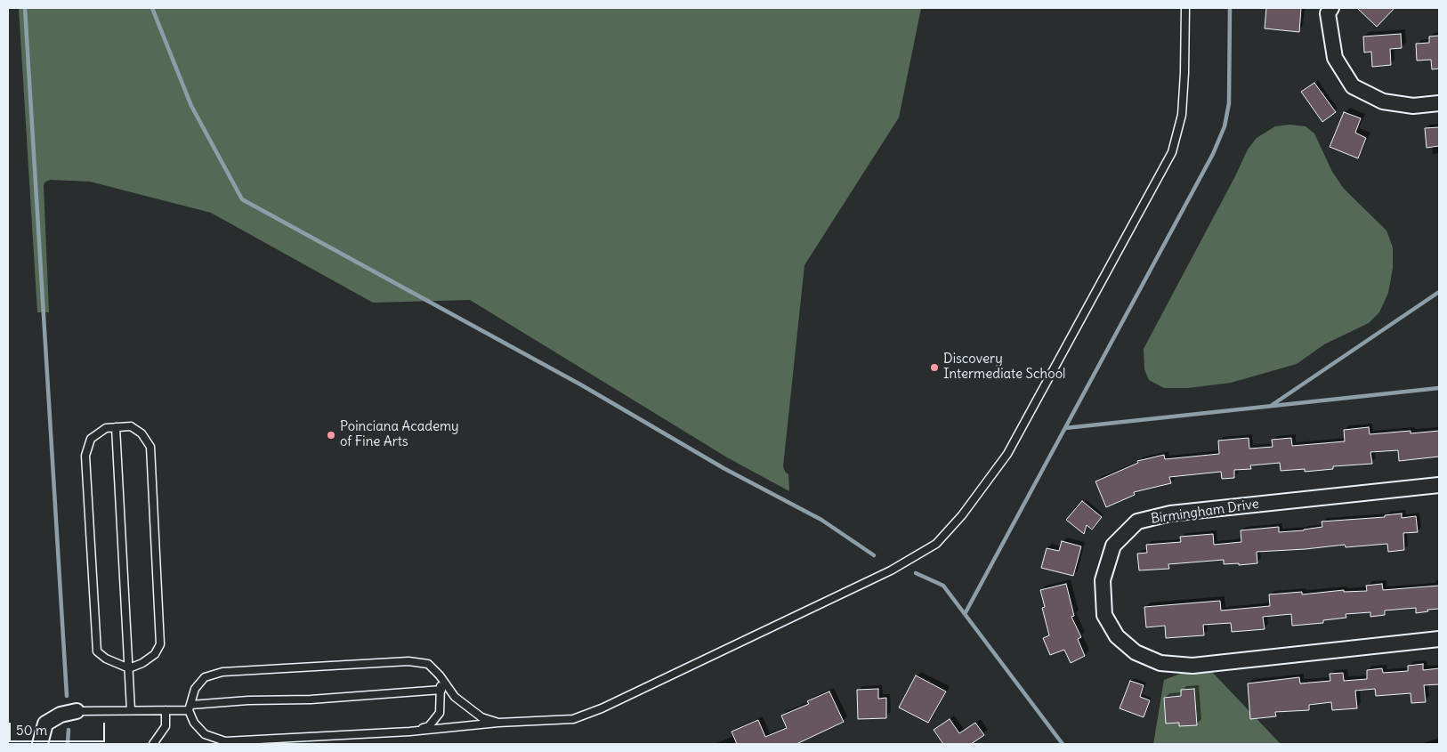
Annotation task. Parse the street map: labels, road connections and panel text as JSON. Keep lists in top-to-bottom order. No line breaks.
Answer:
{"streets":{"street":["Birmingham Drive"]},"places":["Discovery Intermediate School","Poinciana Academy of Fine Arts"],"scale_bar":"50 m"}
